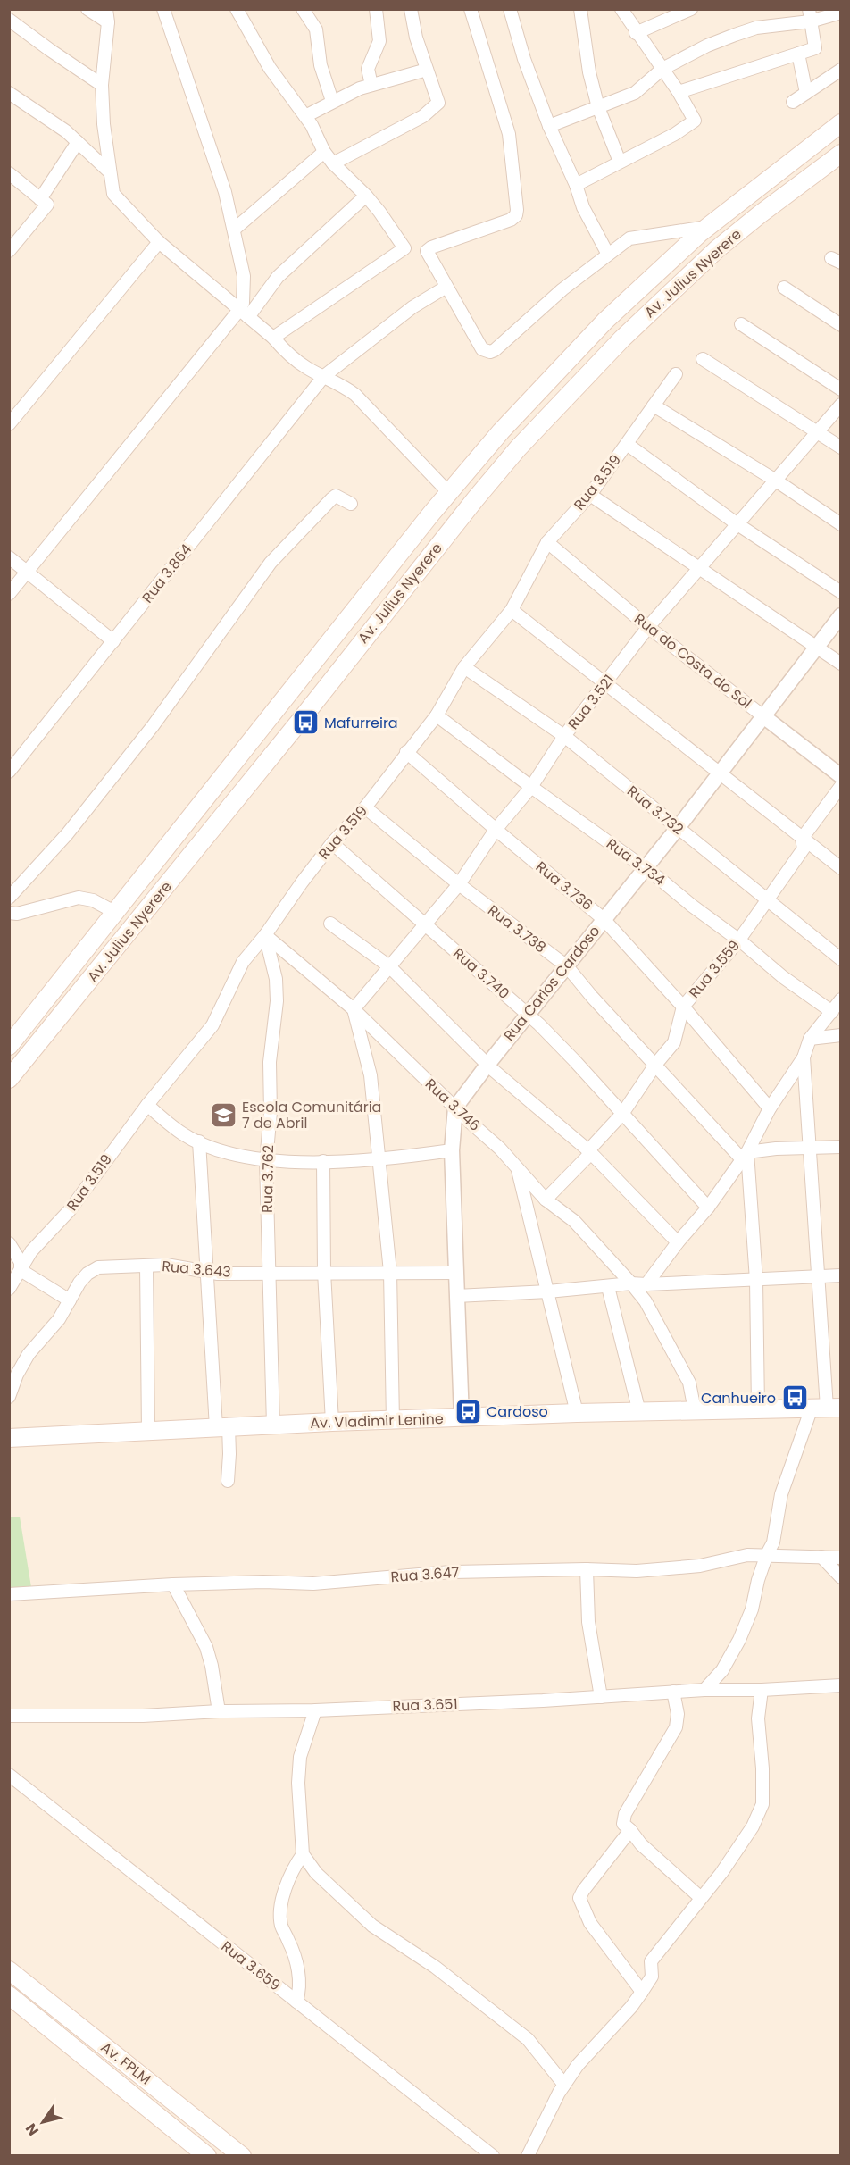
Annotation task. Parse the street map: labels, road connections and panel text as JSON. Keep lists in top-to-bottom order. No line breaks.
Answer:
{"streets":{"main road":["Av. Julius Nyerere","Av. Vladimir Lenine","Av. FPLM"],"street":["Rua 3.519","Rua 3.864","Rua do Costa do Sol","Rua 3.521","Rua 3.732","Rua 3.734","Rua 3.736","Rua 3.738","Rua 3.559","Rua 3.740","Rua Carlos Cardoso","Rua 3.746","Rua 3.762","Rua 3.643","Rua 3.647","Rua 3.651","Rua 3.659"]},"crossings":[["Rua 3.519","Rua do Costa do Sol"],["Rua 3.519","Rua 3.732"],["Rua 3.519","Rua 3.734"],["Rua 3.519","Rua 3.736"],["Rua 3.519","Rua 3.738"],["Rua 3.519","Rua 3.740"],["Rua 3.519","Rua 3.746"],["Rua 3.519","Rua 3.762"],["Rua do Costa do Sol","Rua 3.521"],["Rua do Costa do Sol","Rua Carlos Cardoso"],["Rua 3.521","Rua 3.732"],["Rua 3.521","Rua 3.734"],["Rua 3.521","Rua 3.736"],["Rua 3.521","Rua 3.738"],["Rua 3.521","Rua 3.740"],["Rua 3.521","Rua 3.746"],["Rua 3.732","Rua 3.559"],["Rua 3.732","Rua Carlos Cardoso"],["Rua 3.734","Rua 3.559"],["Rua 3.734","Rua Carlos Cardoso"],["Rua 3.736","Rua 3.559"],["Rua 3.736","Rua Carlos Cardoso"],["Rua 3.738","Rua 3.559"],["Rua 3.738","Rua Carlos Cardoso"],["Rua 3.559","Rua 3.740"],["Rua 3.559","Rua 3.746"],["Rua 3.740","Rua Carlos Cardoso"],["Rua Carlos Cardoso","Rua 3.746"],["Rua 3.746","Rua 3.762"],["Rua 3.746","Av. Vladimir Lenine"],["Rua 3.762","Rua 3.643"],["Rua 3.762","Av. Vladimir Lenine"]],"places":{"bus stop":["Mafurreira","Canhueiro","Cardoso"],"school or university":["Escola Comunitária 7 de Abril"]},"north":"bottom left"}
